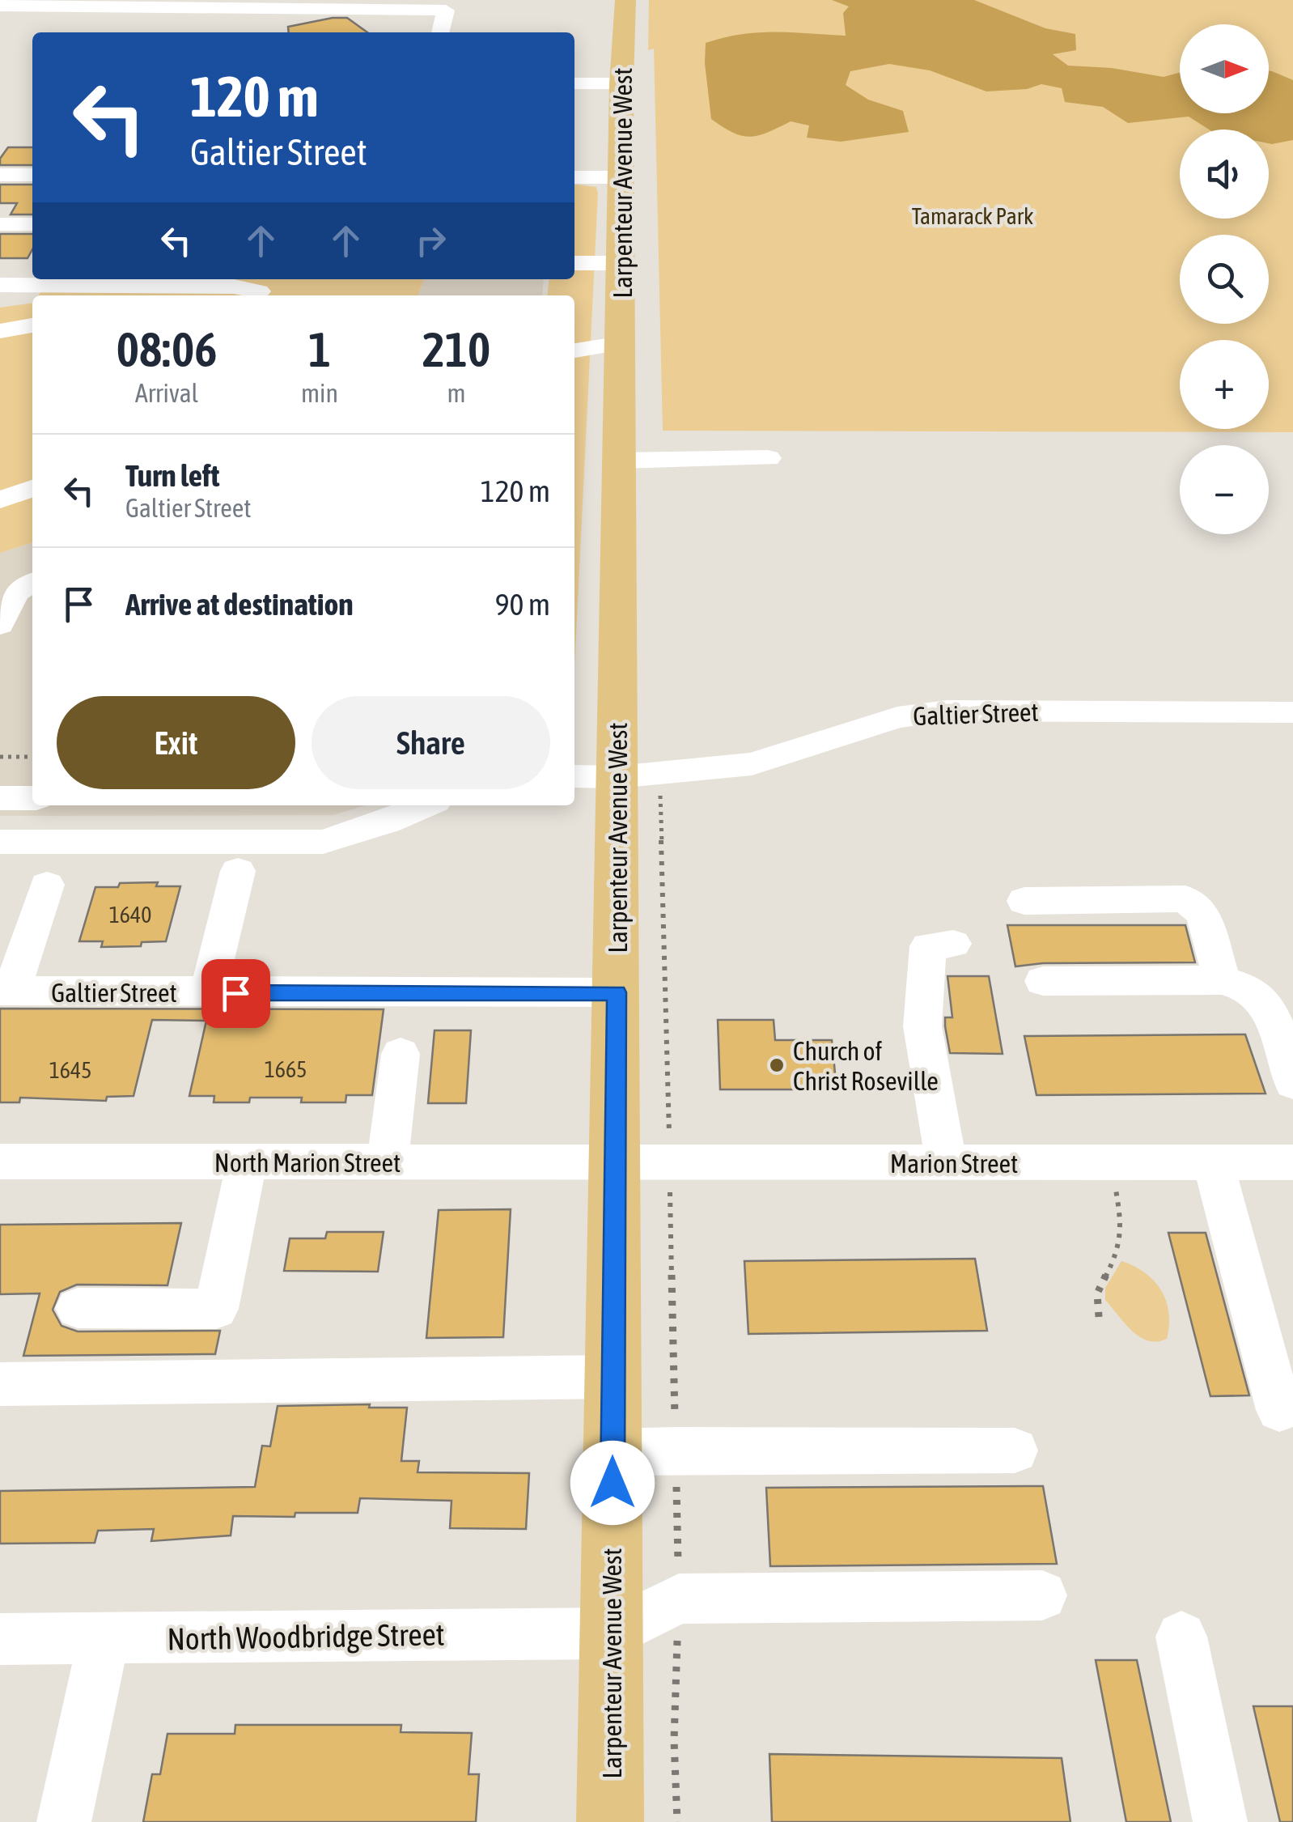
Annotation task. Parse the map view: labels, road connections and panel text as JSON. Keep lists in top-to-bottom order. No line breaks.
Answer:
{"streets":{"main road":["Larpenteur Avenue West"],"street":["Galtier Street","North Marion Street","Marion Street","North Woodbridge Street"]},"crossings":[["Larpenteur Avenue West","Galtier Street"],["Larpenteur Avenue West","North Marion Street"],["Larpenteur Avenue West","Marion Street"],["Larpenteur Avenue West","North Woodbridge Street"],["North Marion Street","Marion Street"]],"parks":["Tamarack Park"],"places":["Church of Christ Roseville"],"house_numbers":["1640","1665","1645"],"north":"right","page":{"map_buttons":["+","−"],"turn":["120 m","Galtier Street"],"eta":["08:06","Arrival","1","min","210","m"],"list":[{"name":"Turn left","note":"Galtier Street","value":"120 m"},{"name":"Arrive at destination","value":"90 m"}],"buttons":["Exit","Share"]}}
